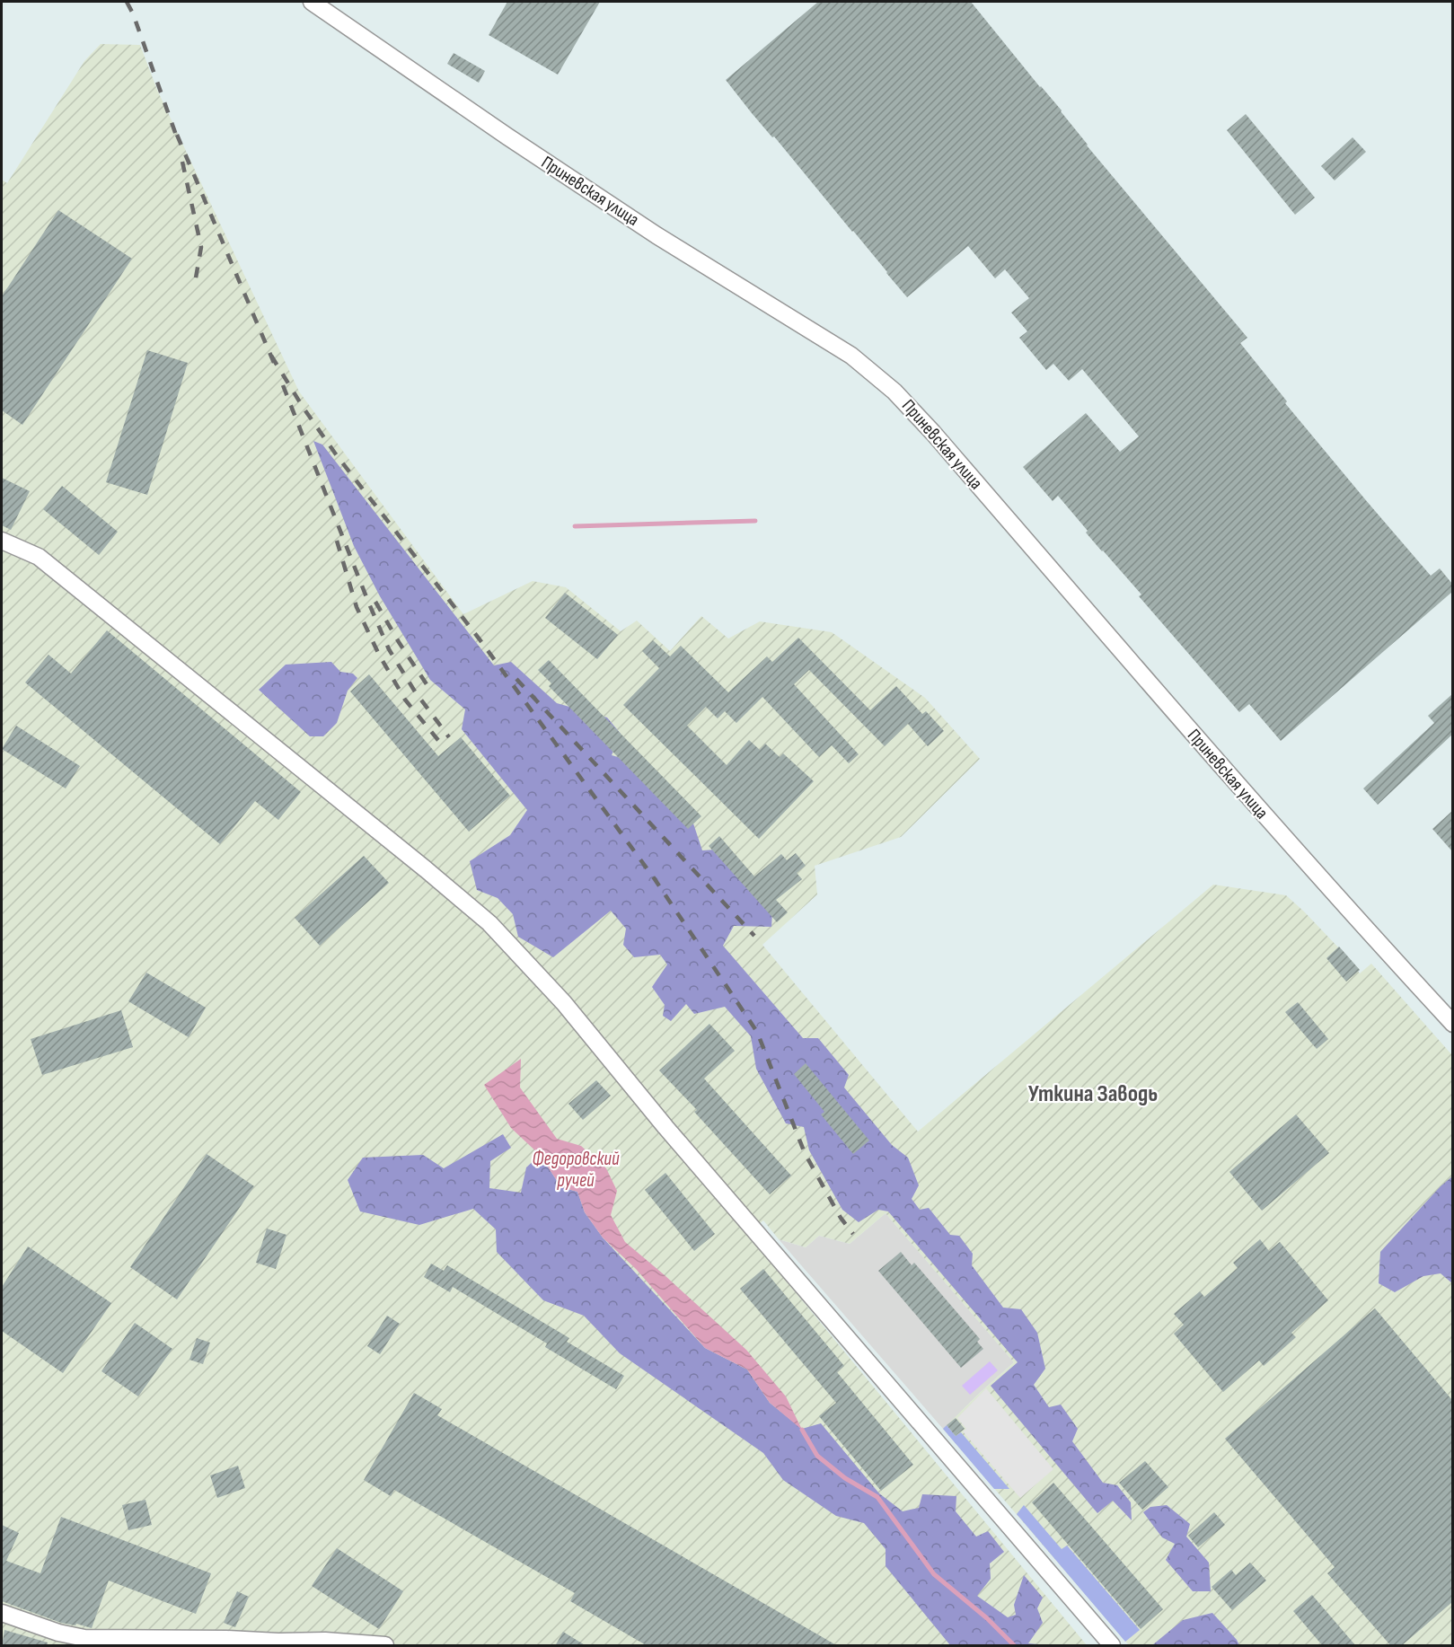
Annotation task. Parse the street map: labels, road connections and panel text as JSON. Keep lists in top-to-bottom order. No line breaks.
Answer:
{"streets":{"street":["Приневская улица"]},"districts":["Уткина Заводь"],"water":["Федоровский ручей"]}
